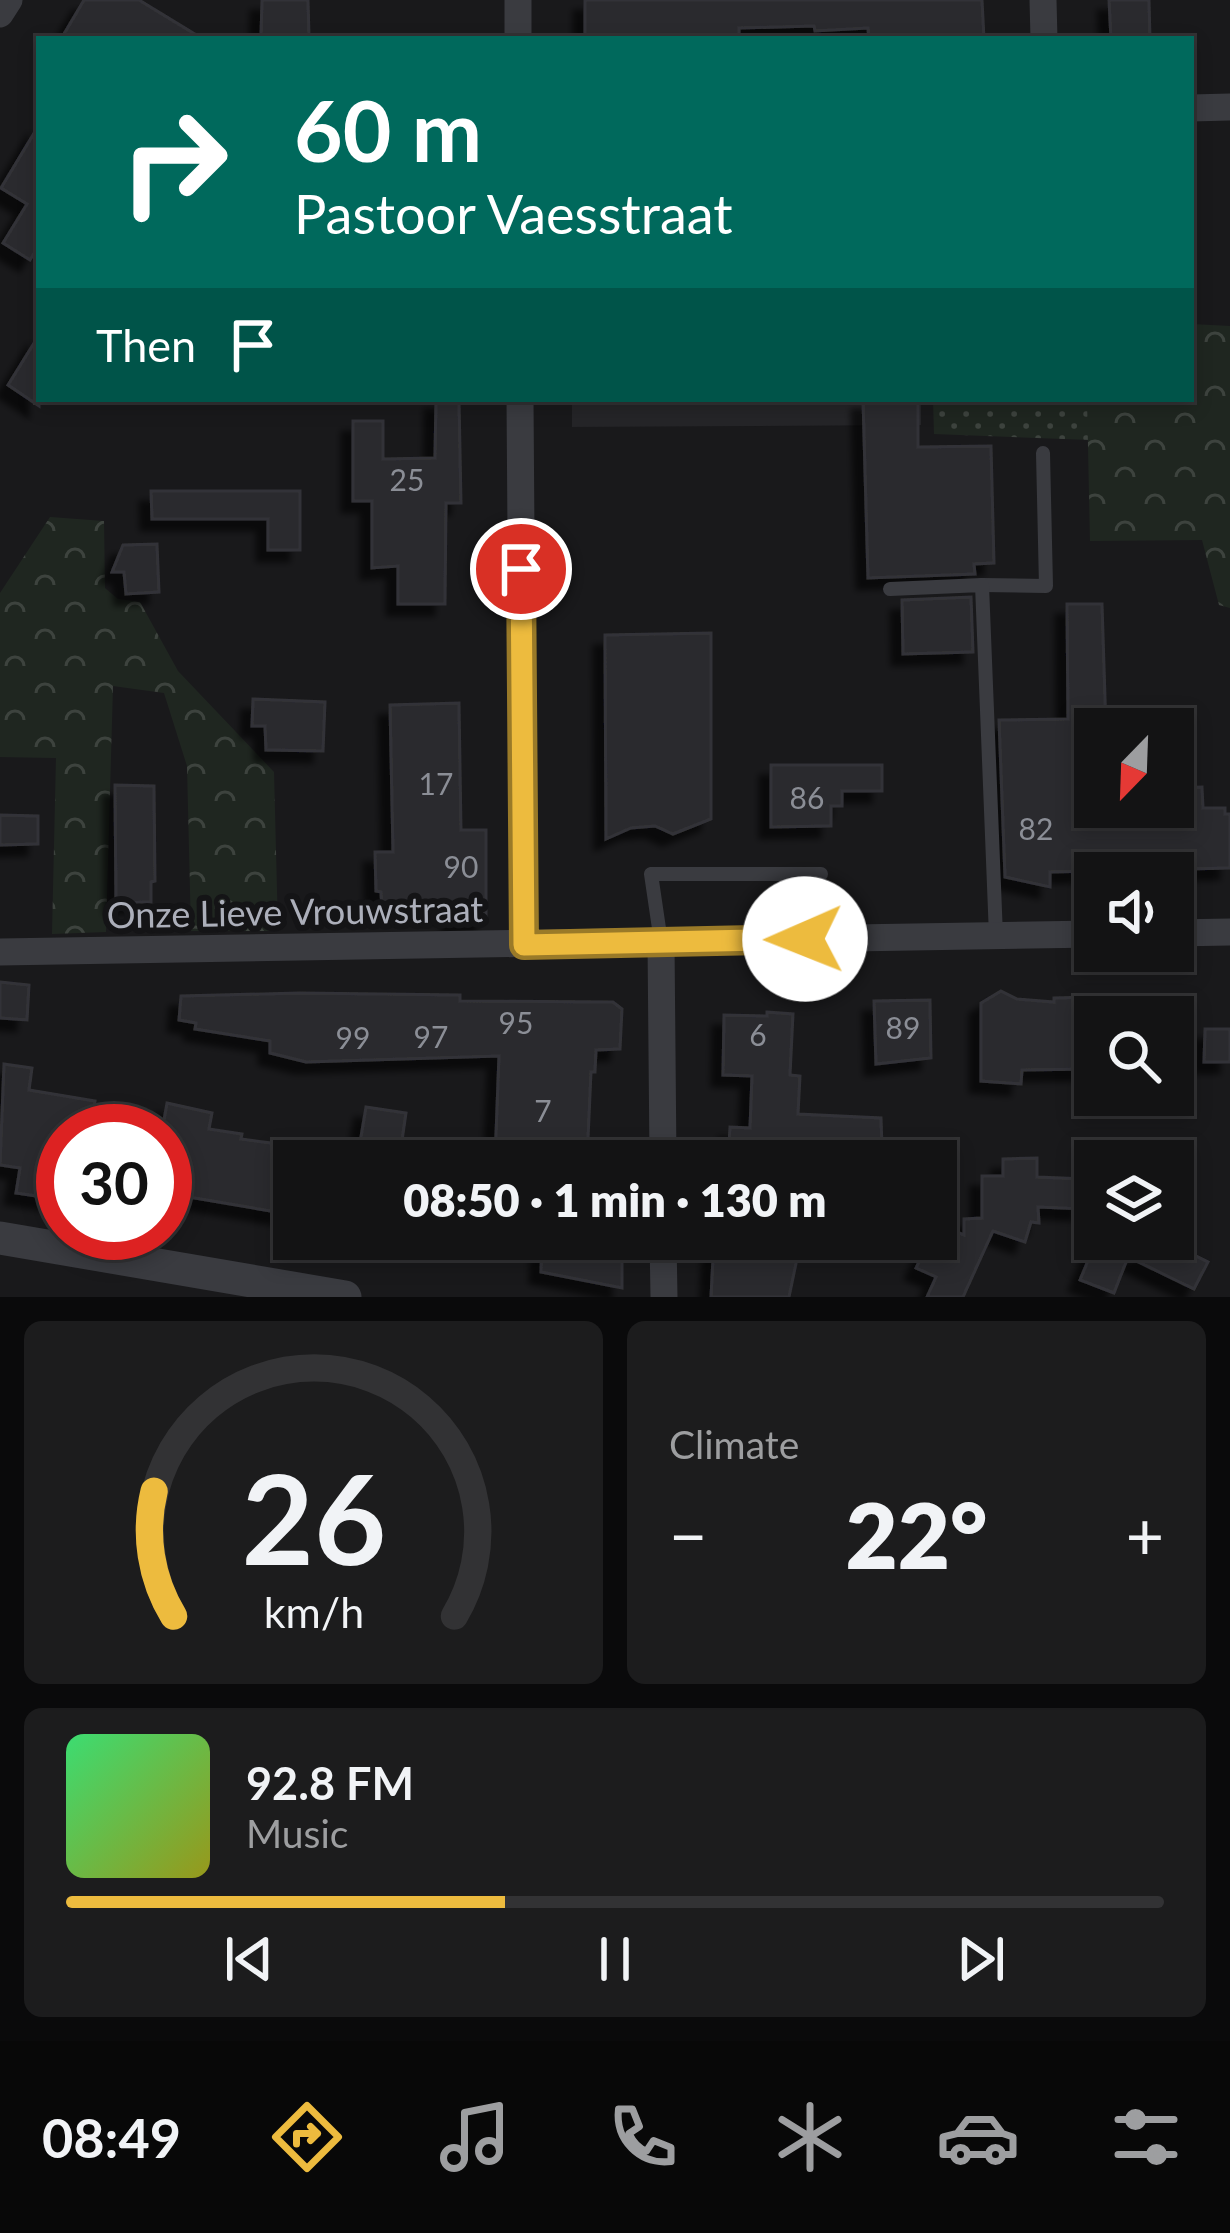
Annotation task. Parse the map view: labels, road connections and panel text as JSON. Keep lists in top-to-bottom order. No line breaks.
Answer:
{"streets":{"street":["Onze Lieve Vrouwstraat"]},"house_numbers":["25","17","86","82","90","95","89","6","97","99","7"],"north":"bottom left","page":{"turn":["60 m","Pastoor Vaesstraat"],"then":"Then","limit":"30","trip":"08:50 · 1 min · 130 m","tile":"Climate","heat":["−","22°","+"],"song":["92.8 FM","Music"],"tabs":"08:49","gauge":["26","km/h"]}}
